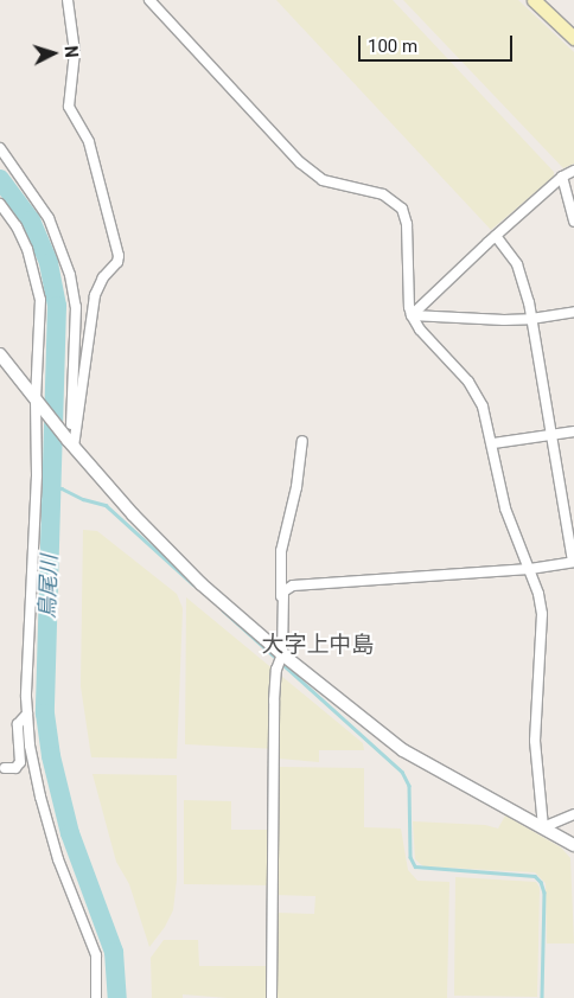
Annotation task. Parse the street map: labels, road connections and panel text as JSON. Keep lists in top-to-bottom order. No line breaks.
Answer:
{"districts":["大字上中島"],"water":["鳥尾川"],"scale_bar":"100 m","north":"right"}
